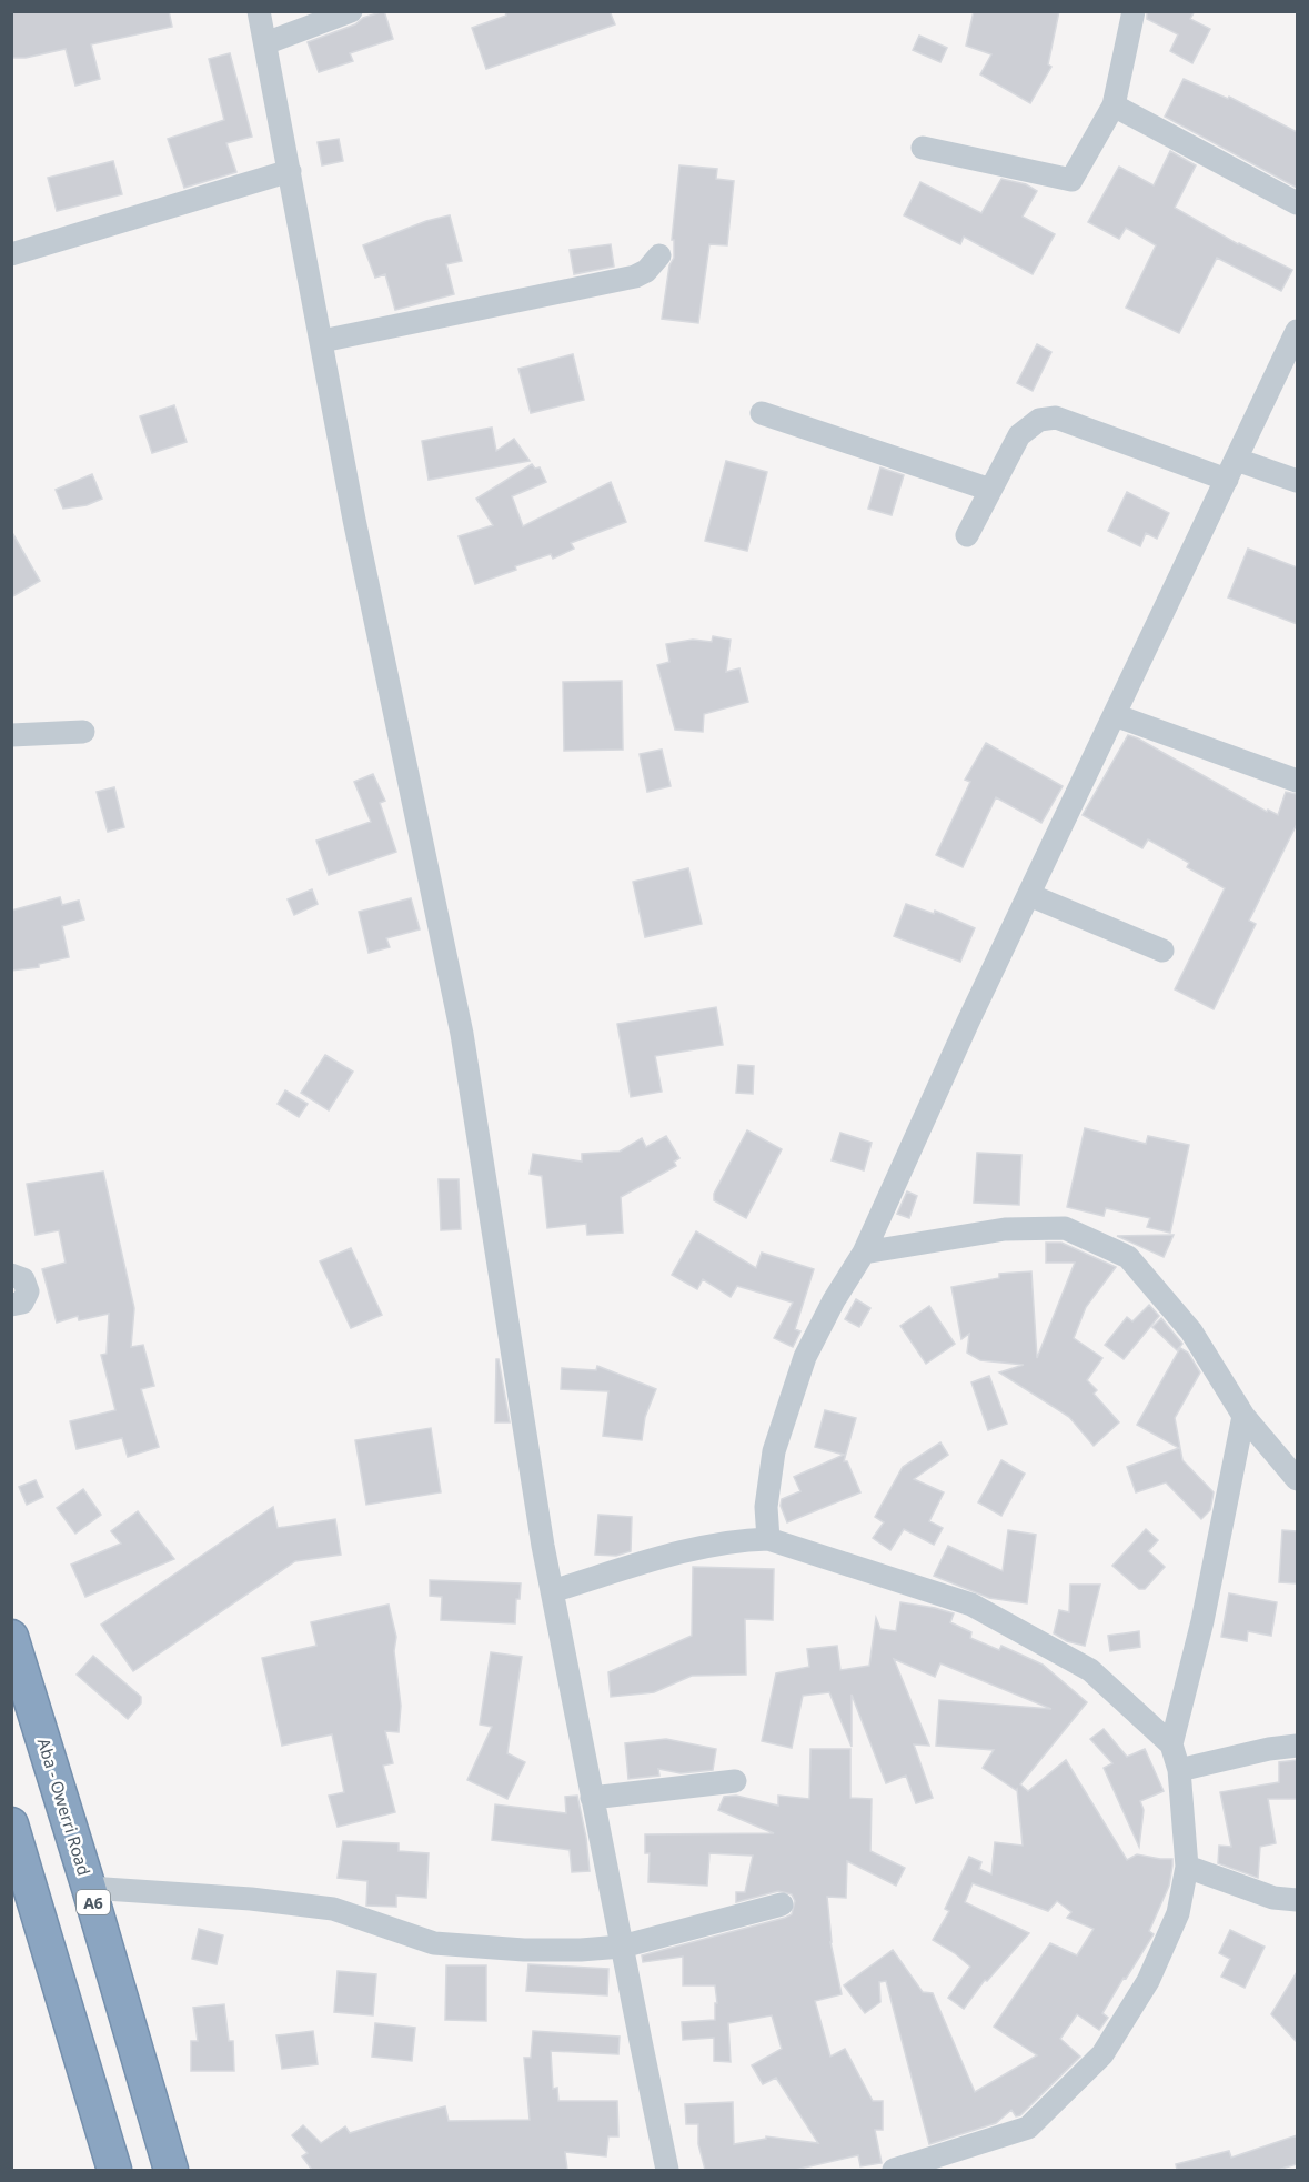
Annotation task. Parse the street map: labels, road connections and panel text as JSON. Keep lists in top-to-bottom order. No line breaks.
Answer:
{"streets":{"highway":["Aba - Owerri Road","A6"]}}
